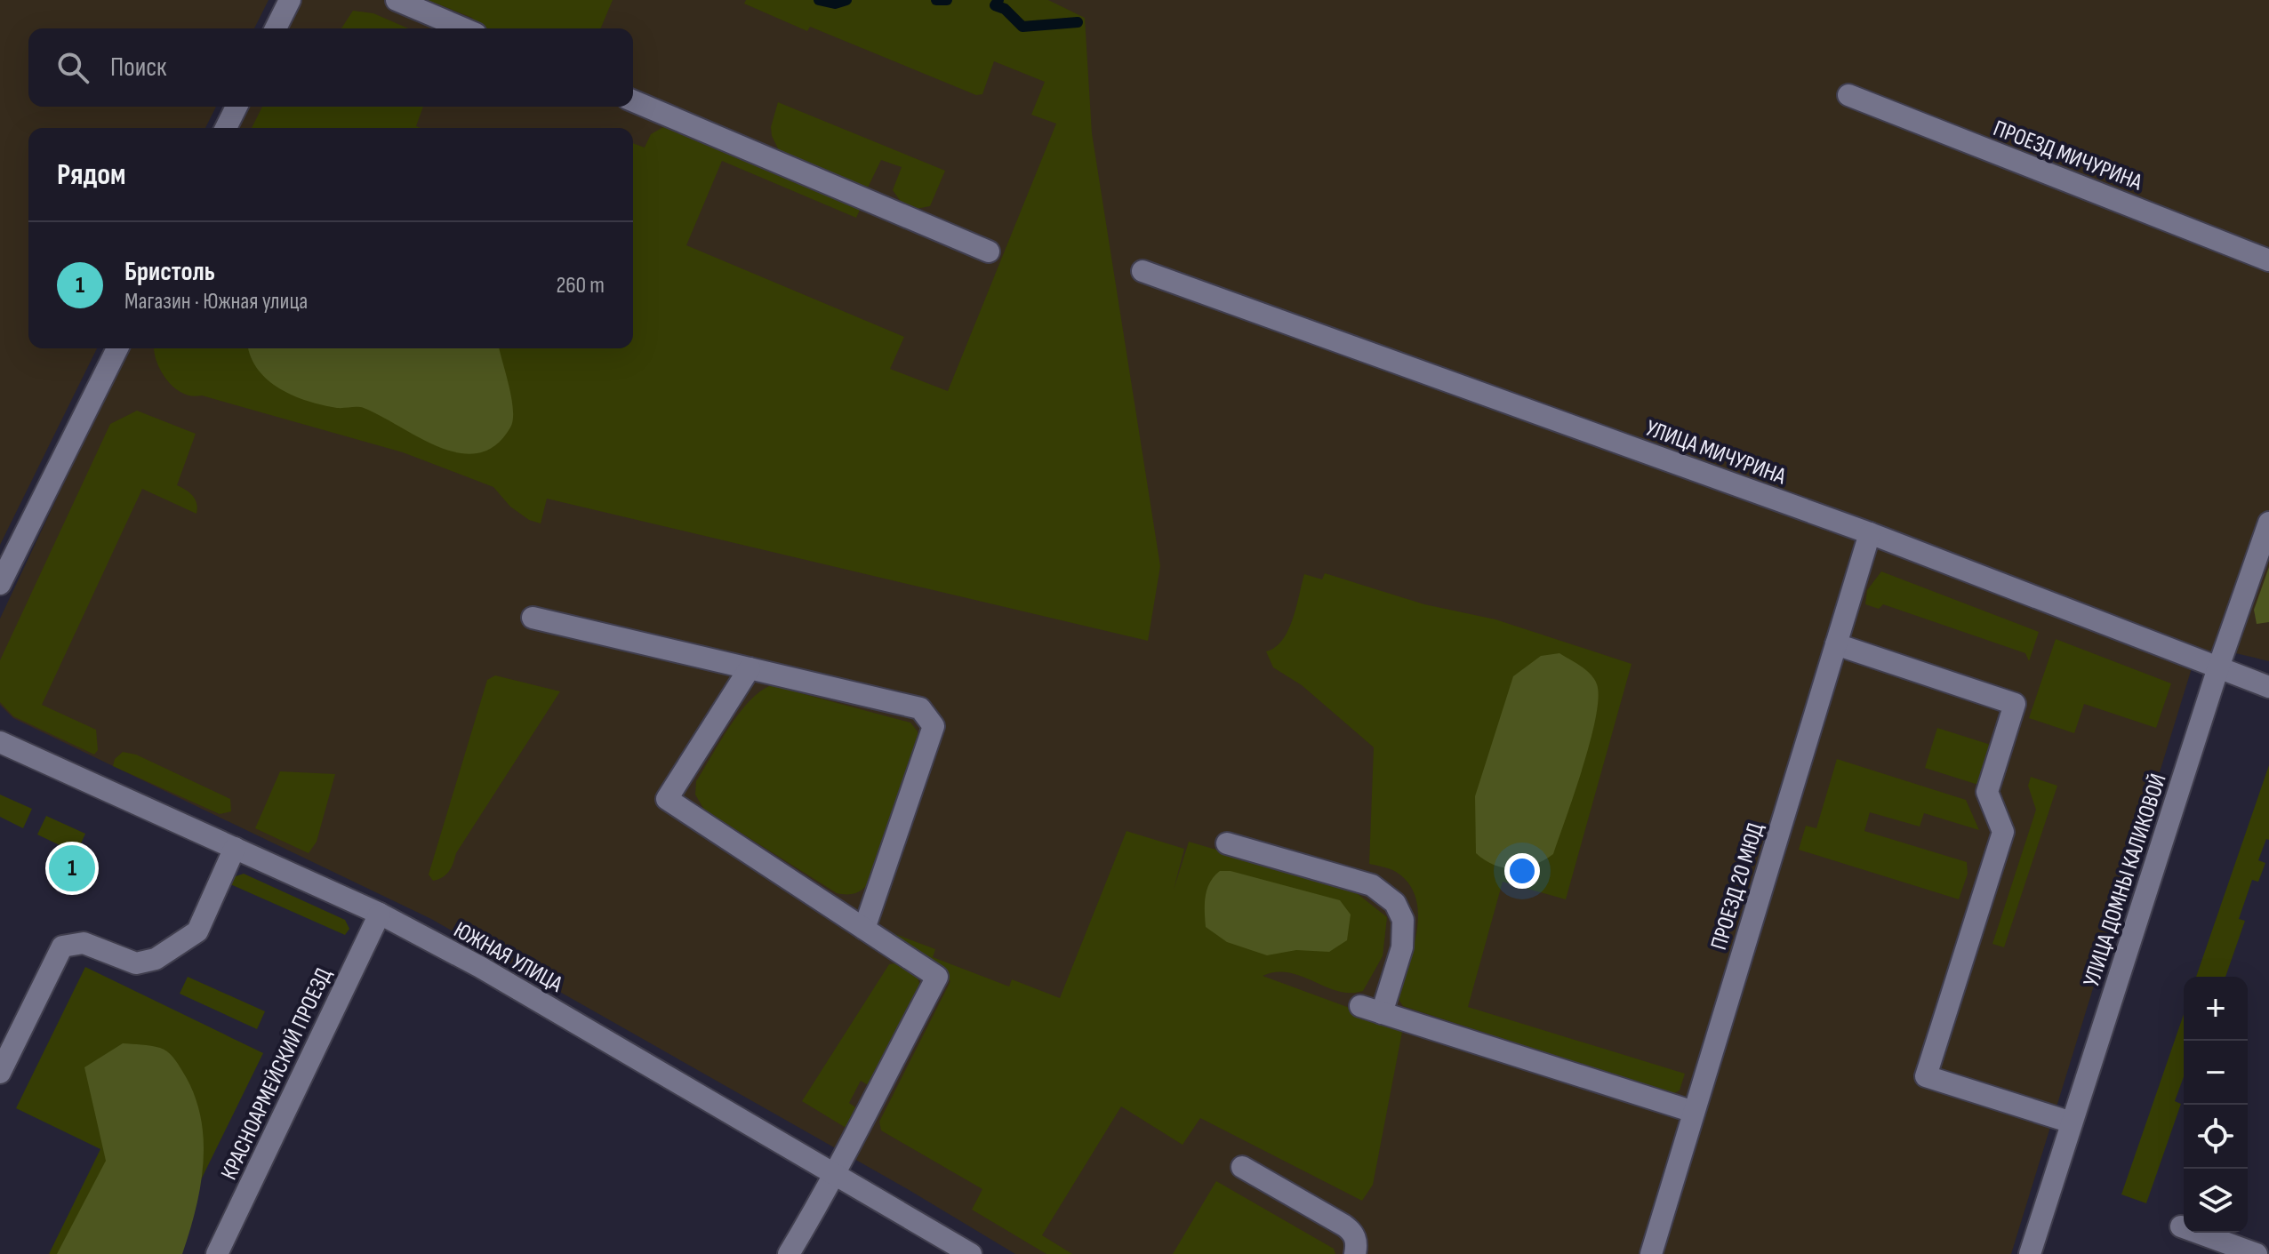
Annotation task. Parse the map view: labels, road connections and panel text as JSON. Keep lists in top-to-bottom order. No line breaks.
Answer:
{"streets":{"street":["ПРОЕЗД МИЧУРИНА","УЛИЦА МИЧУРИНА","УЛИЦА ДОМНЫ КАЛИКОВОЙ","ПРОЕЗД 20 МЮД","ЮЖНАЯ УЛИЦА","КРАСНОАРМЕЙСКИЙ ПРОЕЗД"]},"crossings":[["УЛИЦА МИЧУРИНА","УЛИЦА ДОМНЫ КАЛИКОВОЙ"],["УЛИЦА МИЧУРИНА","ПРОЕЗД 20 МЮД"],["ЮЖНАЯ УЛИЦА","КРАСНОАРМЕЙСКИЙ ПРОЕЗД"]],"page":{"search":"Поиск","heading":"Рядом","list":[{"mark":"1","name":"Бристоль","note":"Магазин · Южная улица","value":"260 m"}],"pins":"1","map_buttons":["+","−"]}}
